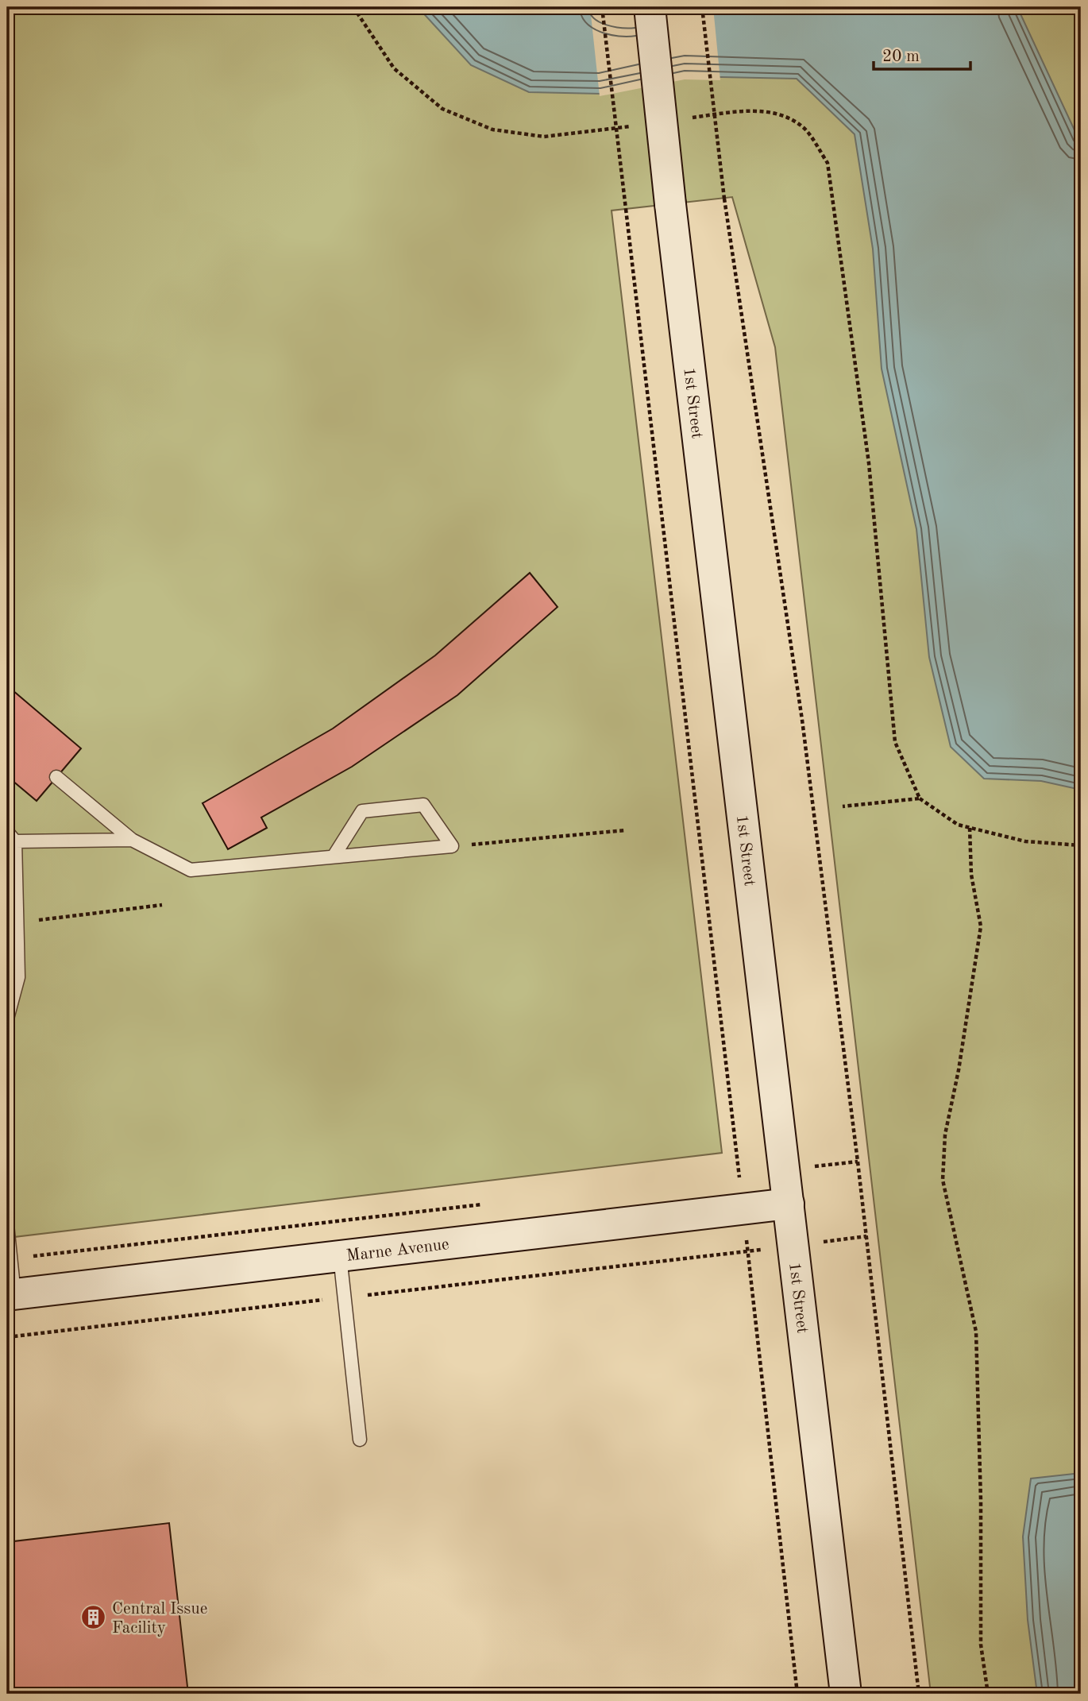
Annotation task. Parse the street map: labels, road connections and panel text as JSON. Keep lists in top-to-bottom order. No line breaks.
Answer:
{"streets":{"main road":["1st Street","Marne Avenue"]},"crossings":[["1st Street","Marne Avenue"]],"places":{"building":["Central Issue Facility"]},"scale_bar":"20 m"}
